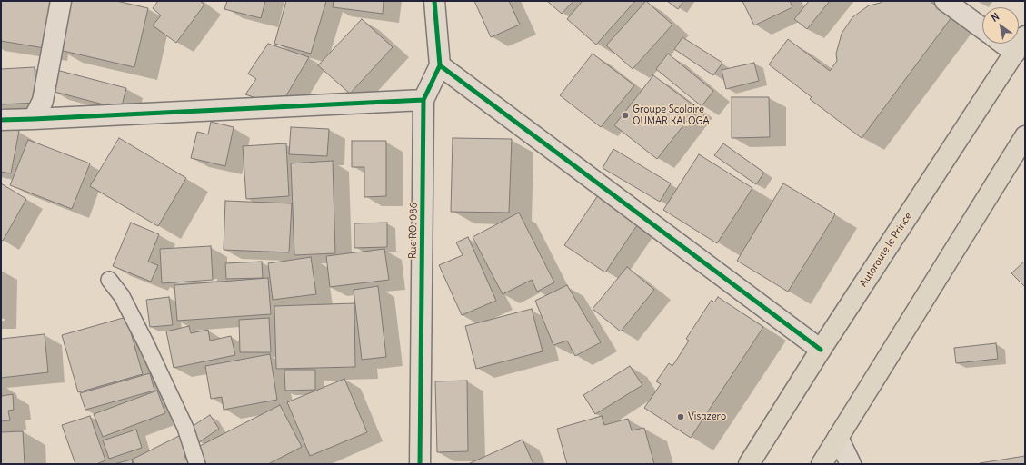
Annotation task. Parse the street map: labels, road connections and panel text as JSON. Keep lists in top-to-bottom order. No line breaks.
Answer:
{"streets":{"main road":["Autoroute le Prince"],"street":["Rue RO. 086"]},"places":["Groupe Scolaire OUMAR KALOGA","Visazero"],"north":"top left"}
